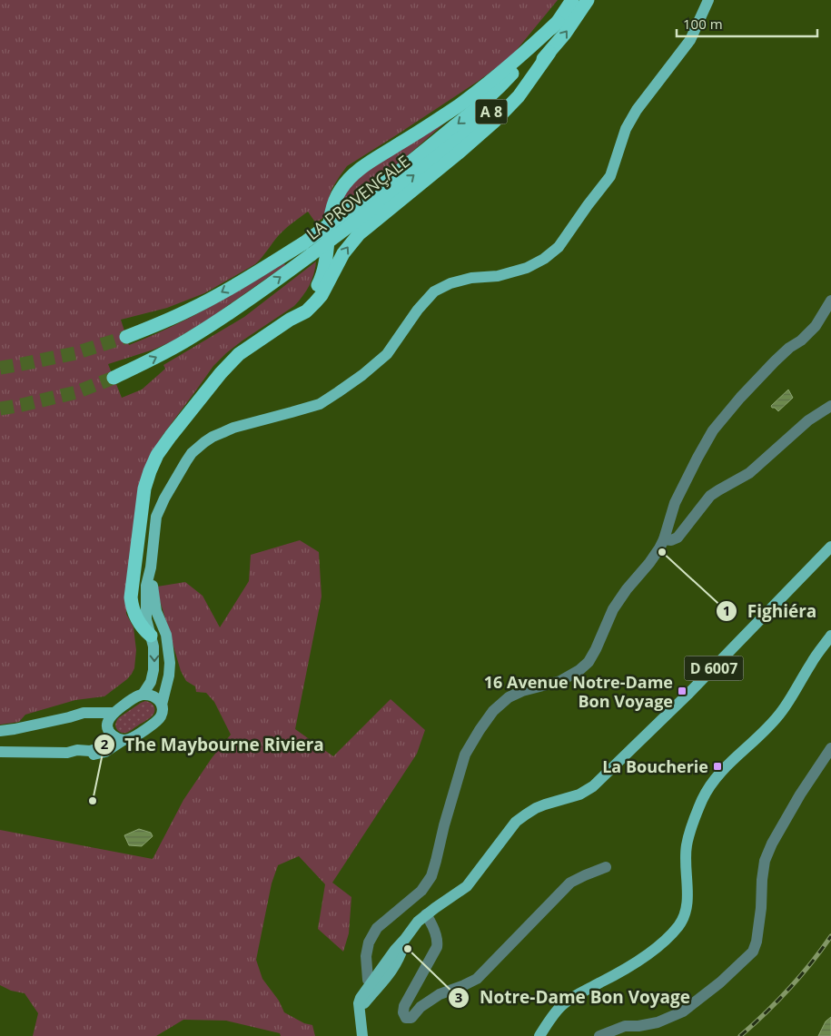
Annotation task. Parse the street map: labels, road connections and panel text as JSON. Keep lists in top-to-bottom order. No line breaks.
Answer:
{"streets":{"highway":["A 8","LA PROVENÇALE"],"main road":["D 6007"]},"places":{"other":["Fighiéra","The Maybourne Riviera","Notre-Dame Bon Voyage"],"transit":["16 Avenue Notre-Dame Bon Voyage","La Boucherie"]},"scale_bar":"100 m"}
